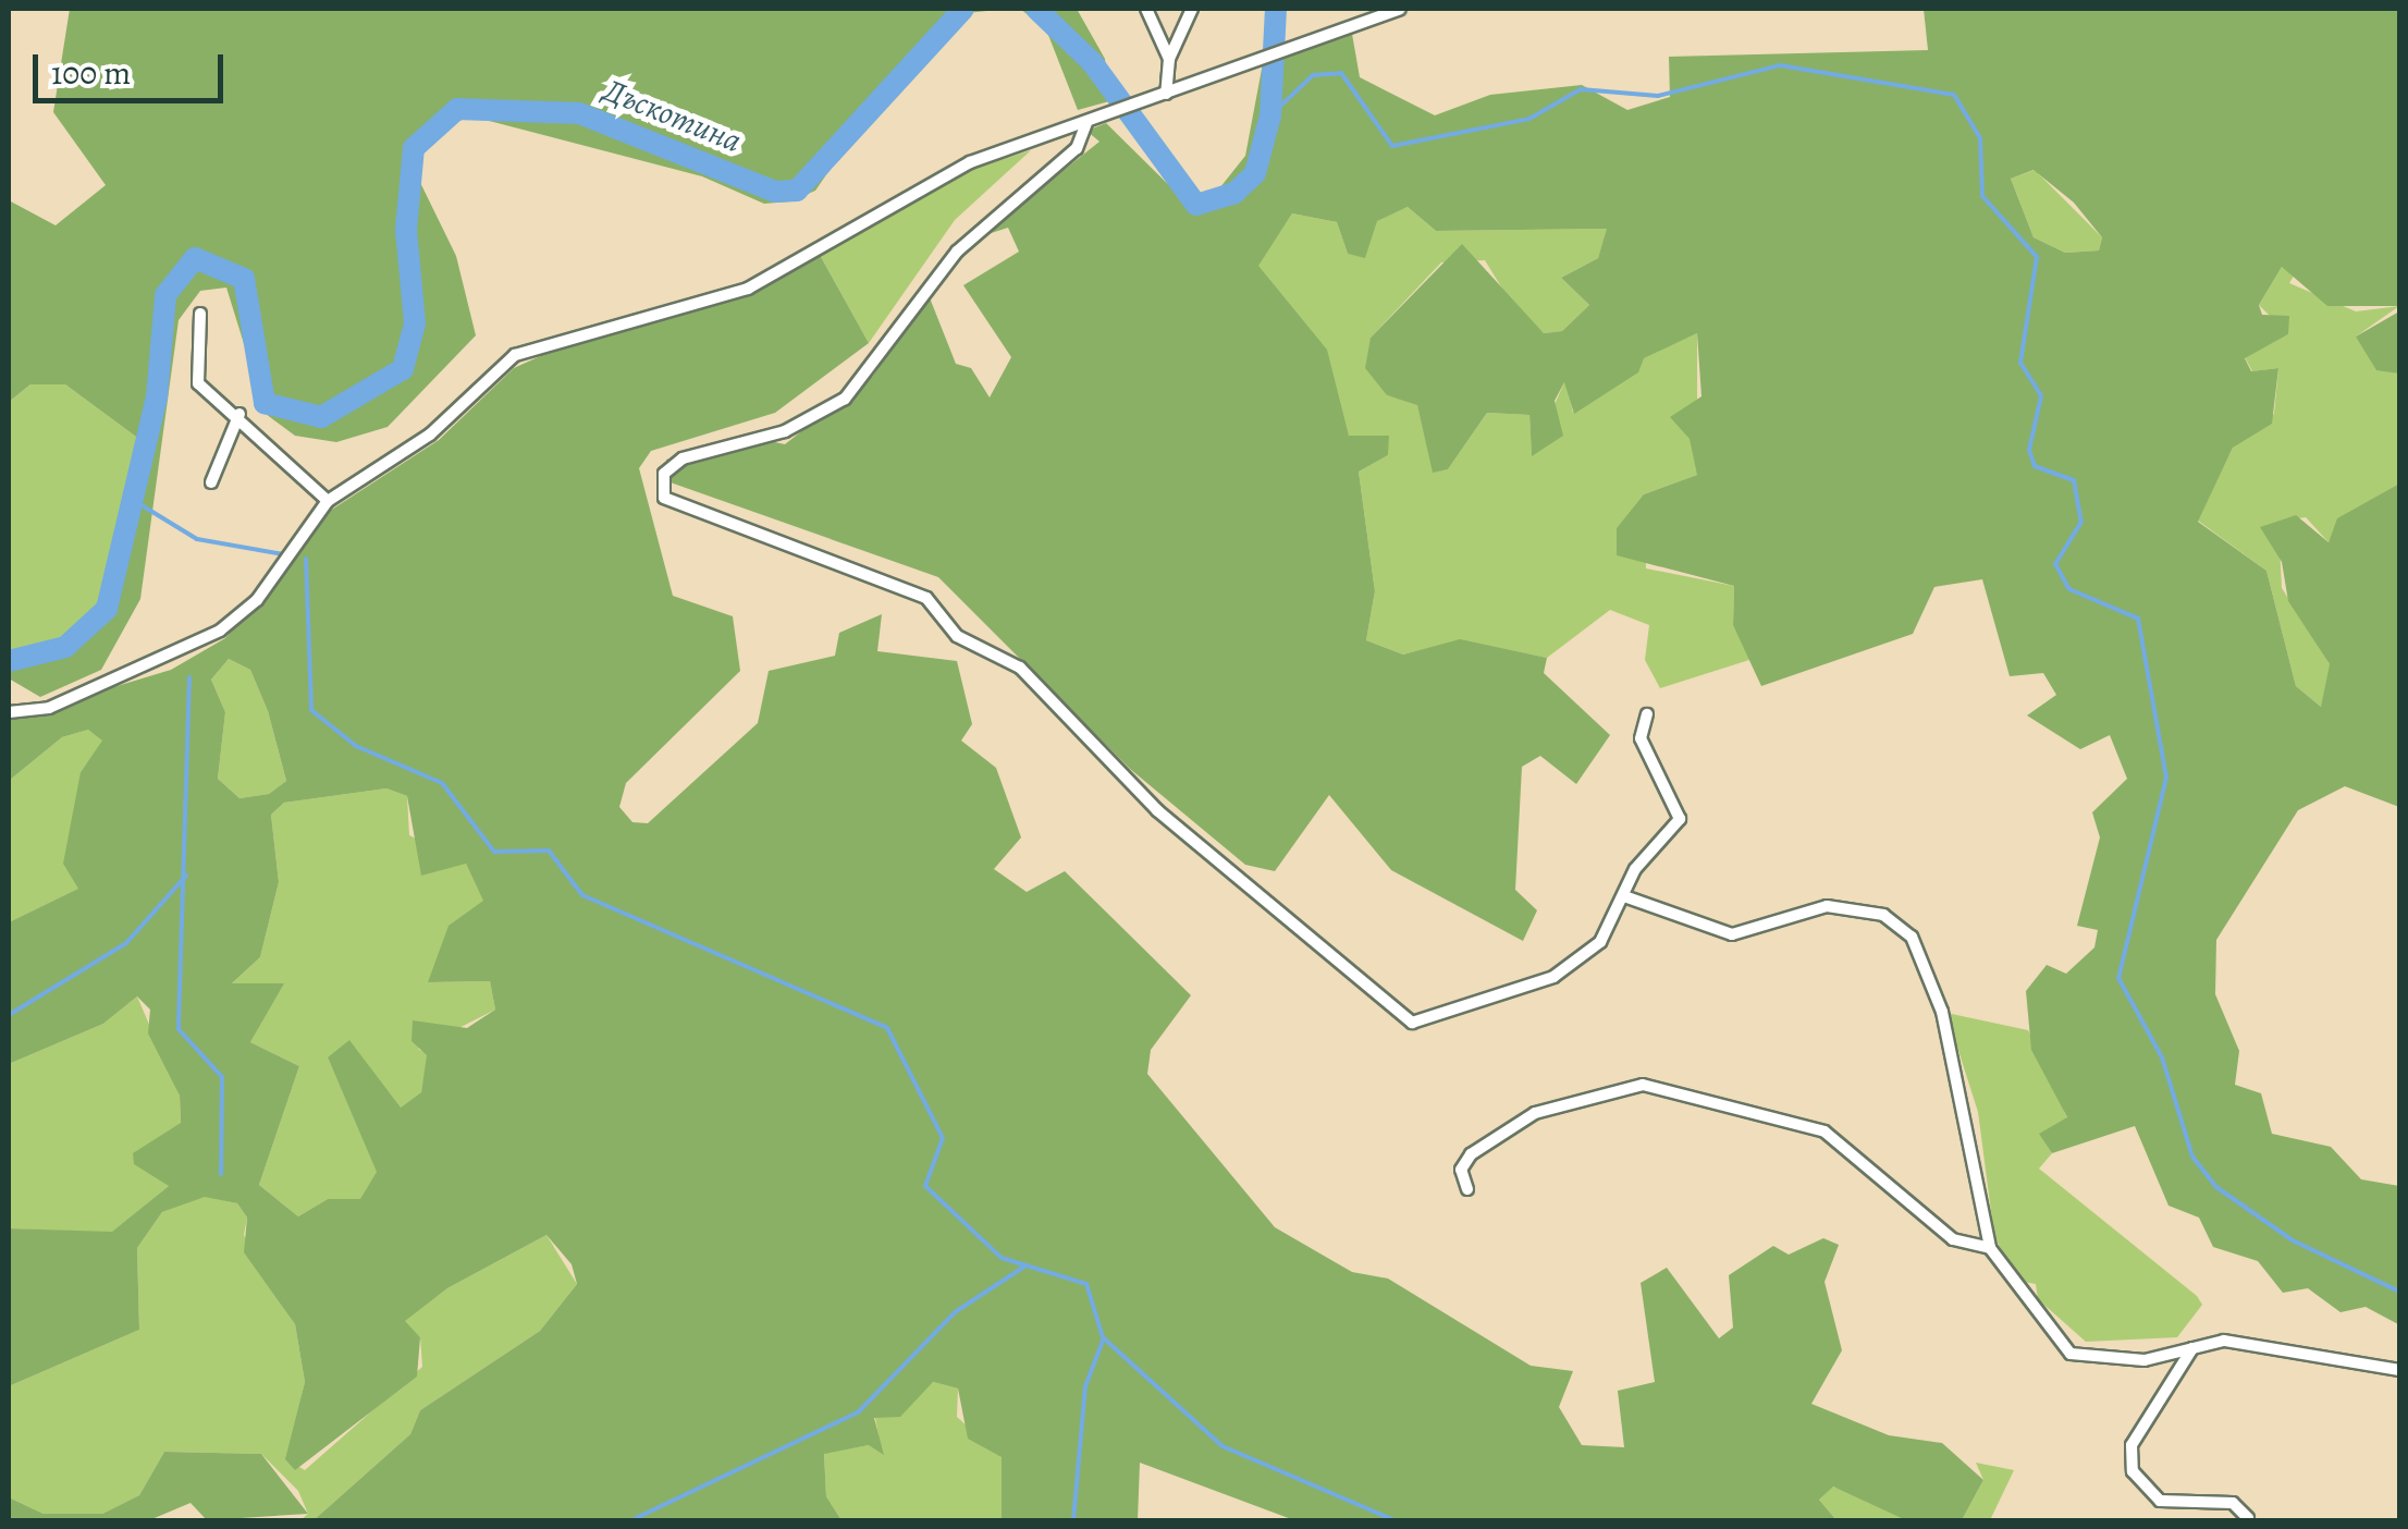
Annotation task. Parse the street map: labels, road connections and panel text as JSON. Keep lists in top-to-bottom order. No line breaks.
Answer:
{"water":["Дъскотина"],"scale_bar":"100 m"}
